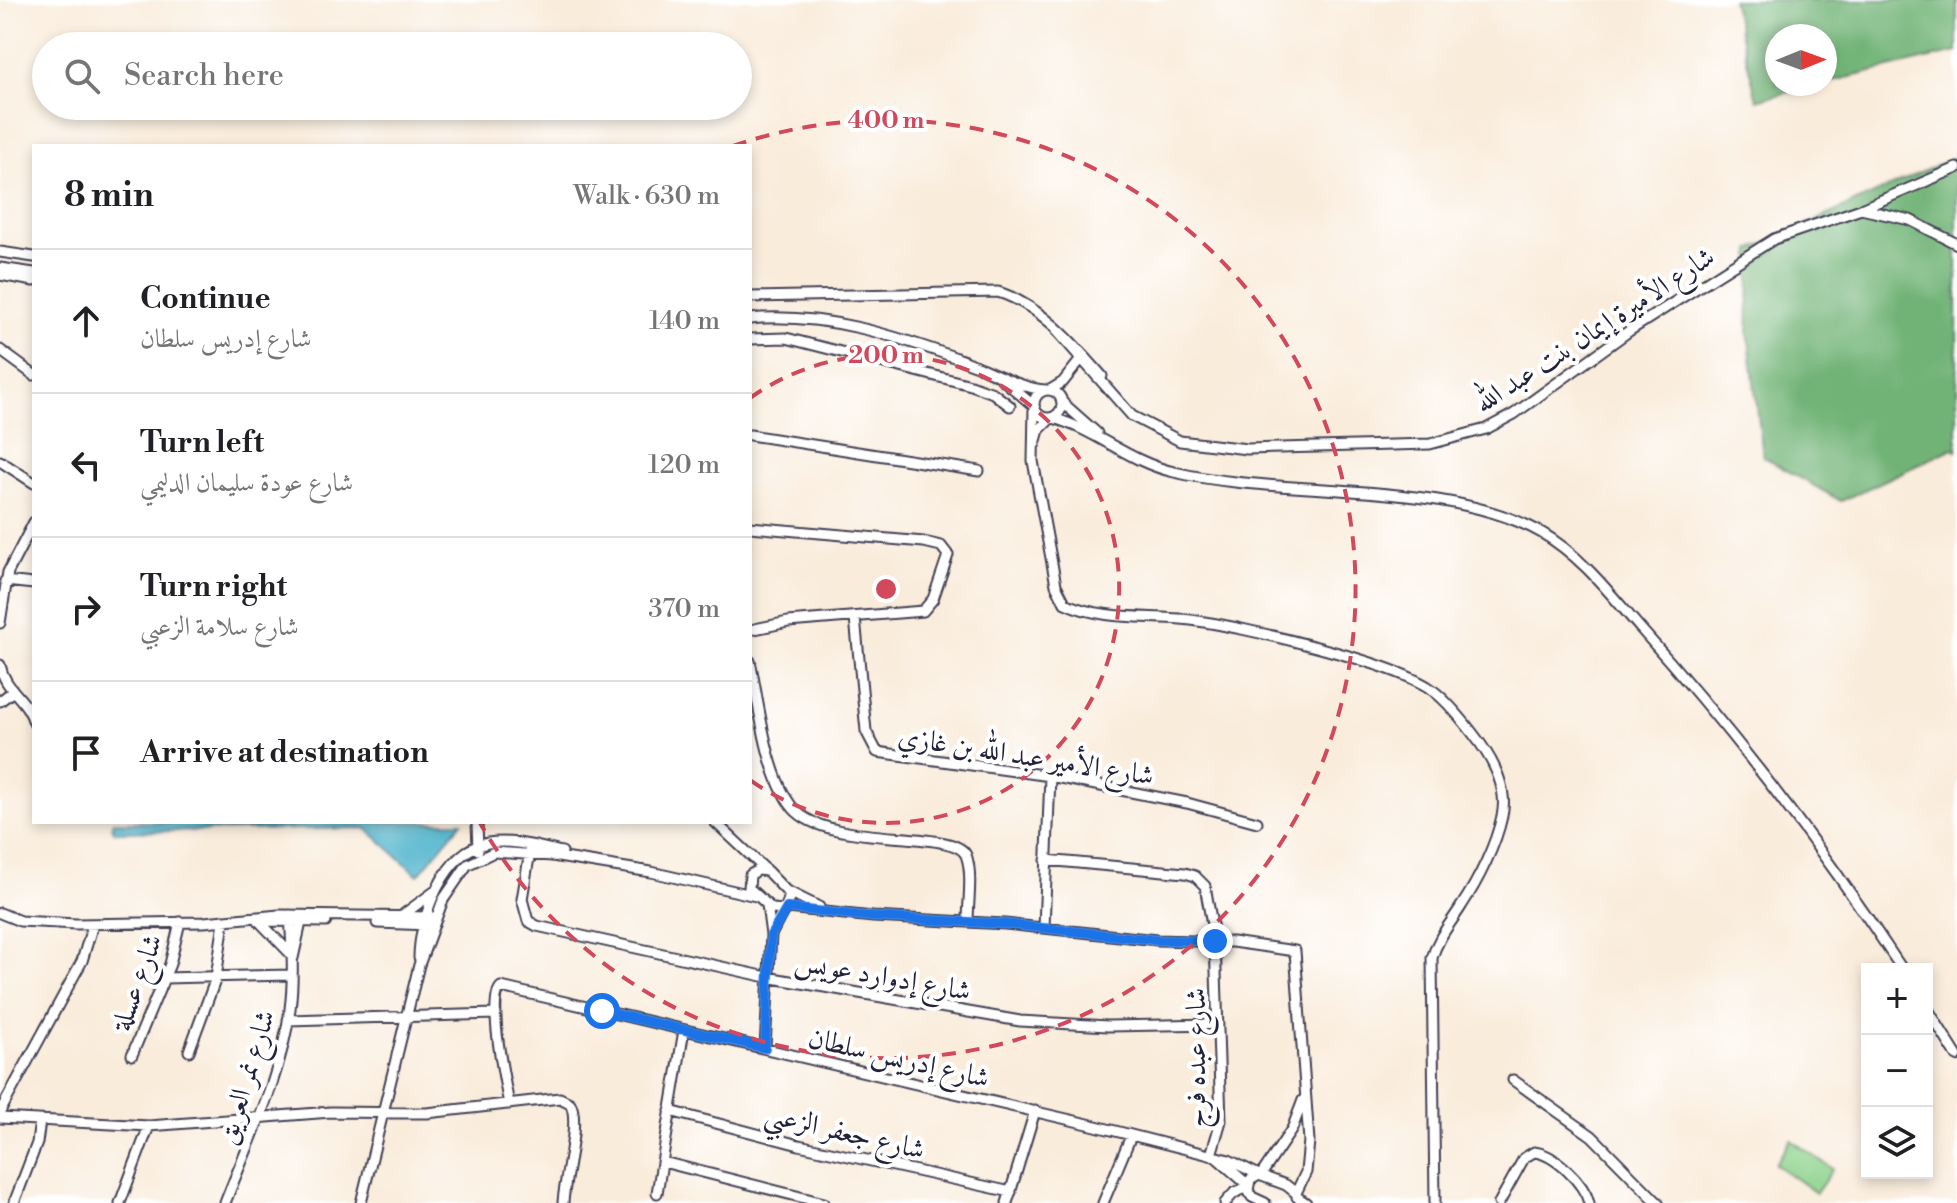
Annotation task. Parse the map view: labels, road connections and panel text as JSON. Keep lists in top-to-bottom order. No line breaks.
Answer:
{"streets":{"street":["شارع الأميرة إيمان بنت عبد الله","شارع الأمير عبد الله بن غازي","شارع إدوارد عويس","شارع عسلة","شارع إدريس سلطان","شارع عبده فرج","شارع نمر العريق","شارع جعفر الزعبي"]},"crossings":[["شارع إدوارد عويس","شارع عبده فرج"],["شارع إدريس سلطان","شارع عبده فرج"]],"north":"right","page":{"search":"Search here","heading":["8 min","Walk · 630 m"],"list":[["Continue","شارع إدريس سلطان","140 m"],["Turn left","شارع عودة سليمان الدليمي","120 m"],["Turn right","شارع سلامة الزعبي","370 m"],"Arrive at destination"],"map_buttons":["+","−"]},"rings":["400 m","200 m"]}
